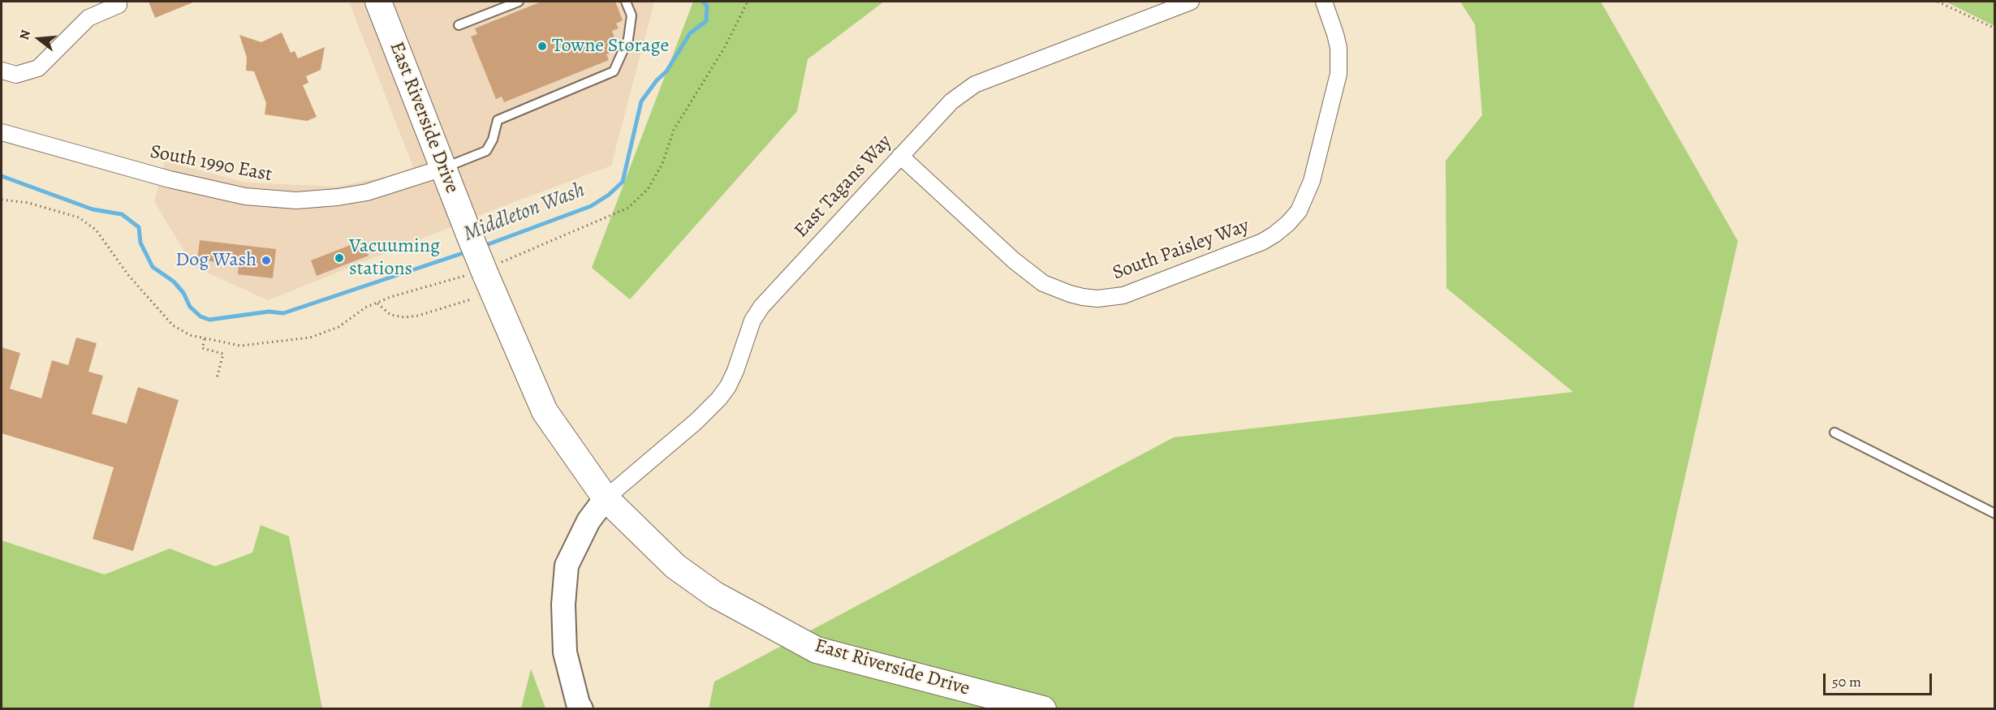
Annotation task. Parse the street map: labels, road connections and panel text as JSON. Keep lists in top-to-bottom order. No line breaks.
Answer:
{"streets":{"main road":["East Riverside Drive"],"street":["South 1990 East","East Tagans Way","South Paisley Way"]},"crossings":[["East Riverside Drive","South 1990 East"],["East Riverside Drive","East Tagans Way"],["East Tagans Way","South Paisley Way"]],"water":["Middleton Wash"],"places":["Towne Storage","Vacuuming stations","Dog Wash"],"scale_bar":"50 m","north":"left"}
